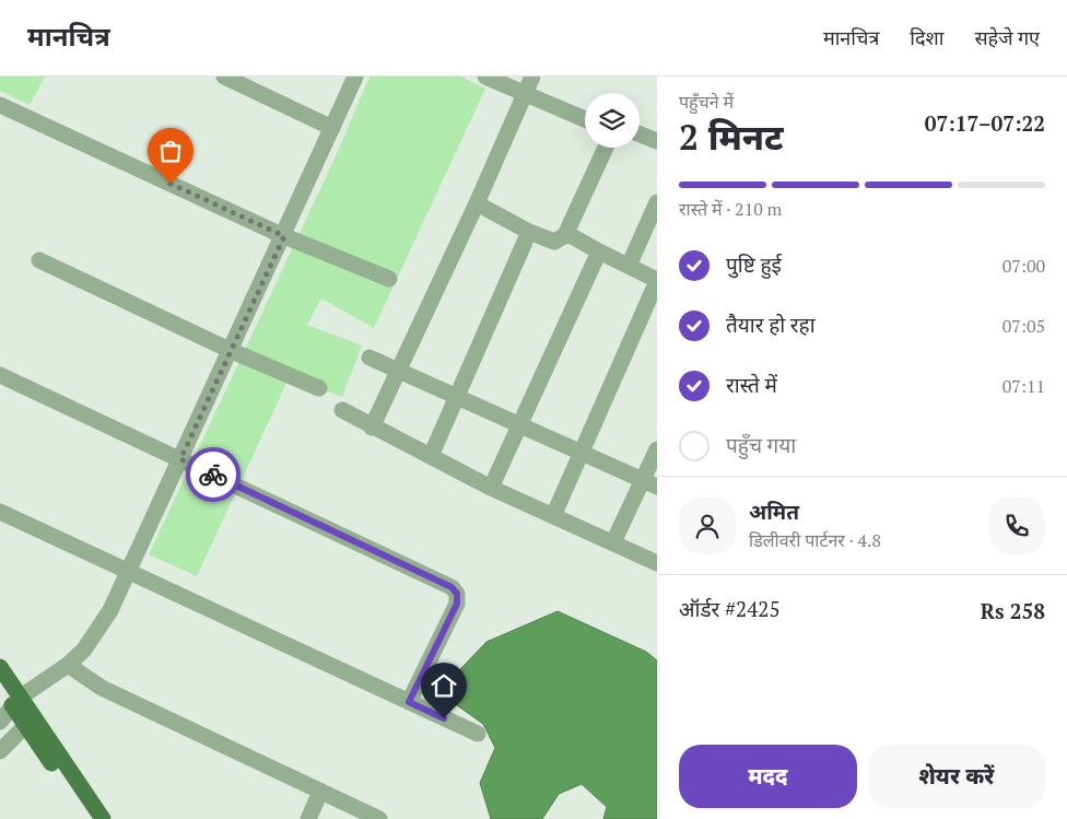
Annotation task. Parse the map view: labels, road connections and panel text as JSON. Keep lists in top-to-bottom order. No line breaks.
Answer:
{"page":{"header":"मानचित्र","nav":["मानचित्र","दिशा","सहेजे गए"],"heading":["2 मिनट","पहुँचने में","07:17–07:22"],"panel":["अमित","डिलीवरी पार्टनर · 4.8","ऑर्डर #2425","Rs 258"],"bar":"रास्ते में · 210 m","list":[["पुष्टि हुई","07:00"],["तैयार हो रहा","07:05"],["रास्ते में","07:11"],"पहुँच गया"],"buttons":["मदद","शेयर करें"]}}
